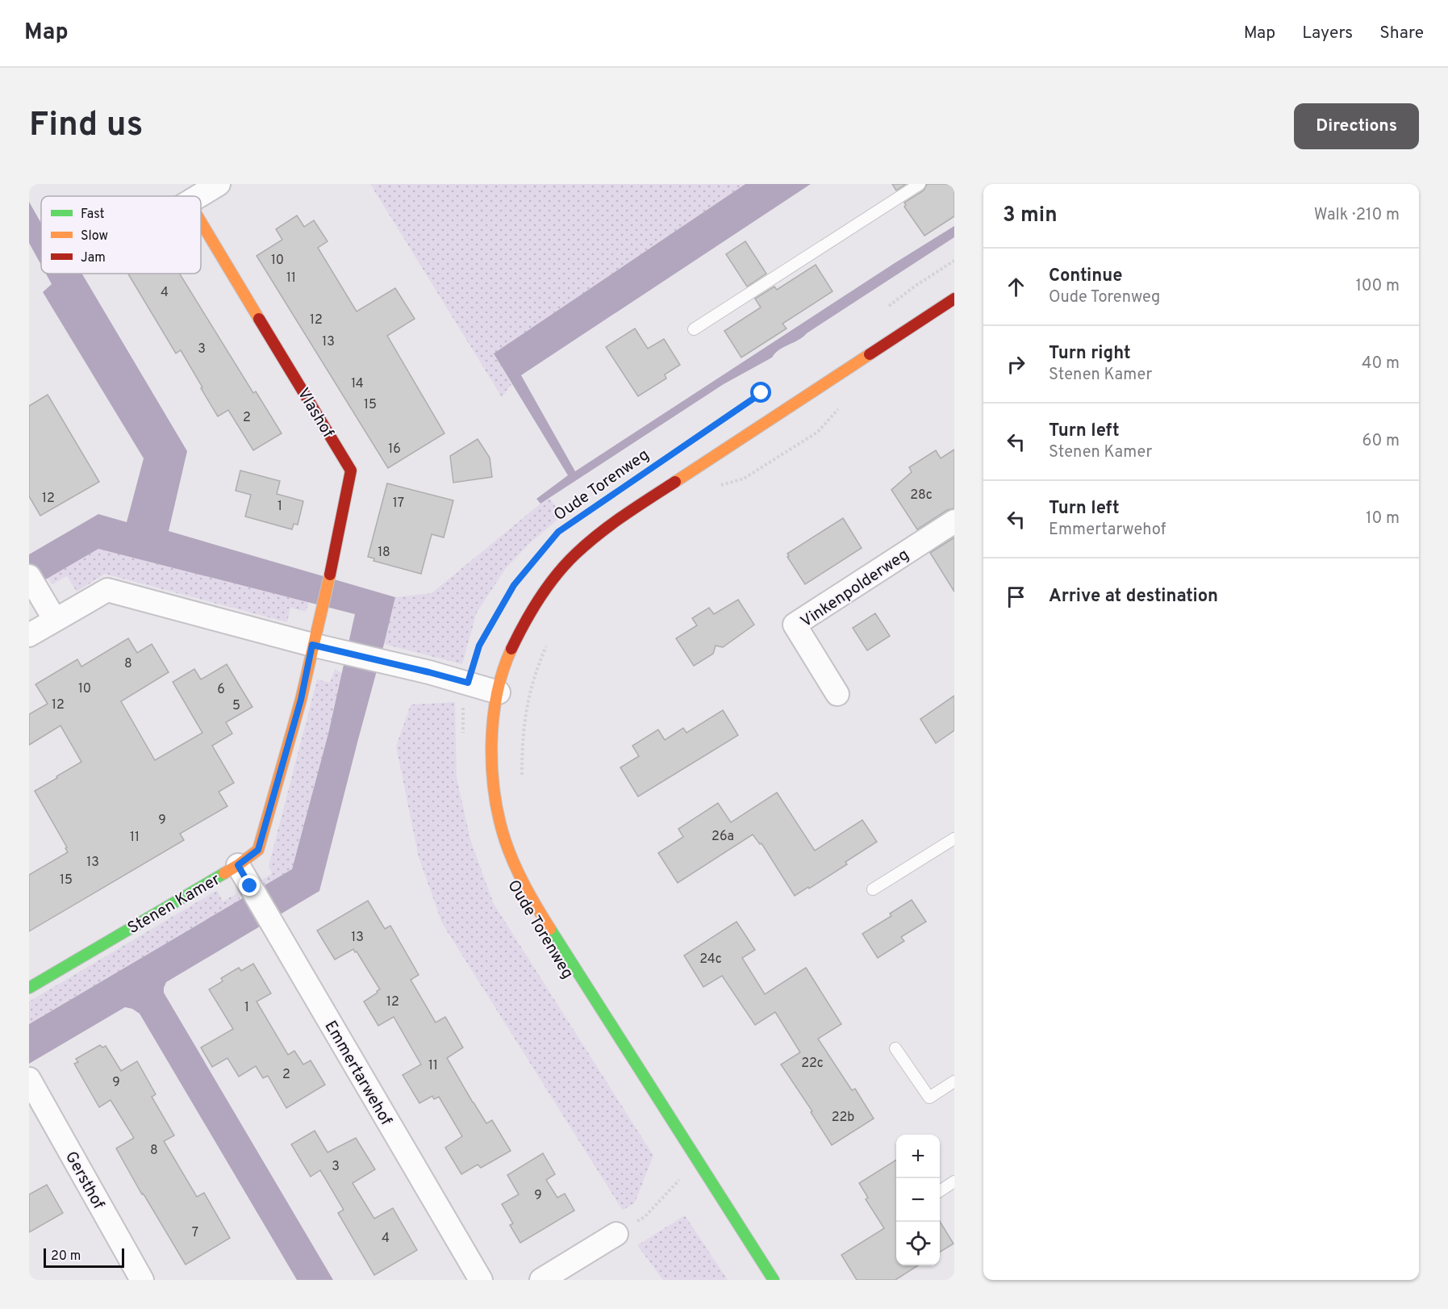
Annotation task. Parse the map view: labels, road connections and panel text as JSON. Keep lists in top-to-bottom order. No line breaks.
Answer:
{"streets":{"street":["Vlashof","Oude Torenweg","Vinkenpolderweg","Stenen Kamer","Emmertarwehof","Gersthof"]},"crossings":[["Vlashof","Stenen Kamer"],["Stenen Kamer","Emmertarwehof"]],"house_numbers":["10","11","4","12","13","3","14","15","2","16","28c","12","17","1","18","8","10","6","12","5","9","26a","11","13","15","13","24c","12","1","22c","11","2","9","22b","8","3","9","7","4"],"legend":["Fast","Slow","Jam"],"scale_bar":"20 m","page":{"header":"Map","nav":["Map","Layers","Share"],"buttons":"Directions","title":"Find us","heading":["3 min","Walk · 210 m"],"list":[["Continue","Oude Torenweg","100 m"],["Turn right","Stenen Kamer","40 m"],["Turn left","Stenen Kamer","60 m"],["Turn left","Emmertarwehof","10 m"],"Arrive at destination"],"map_buttons":["+","−"],"scale":"20 m"}}
